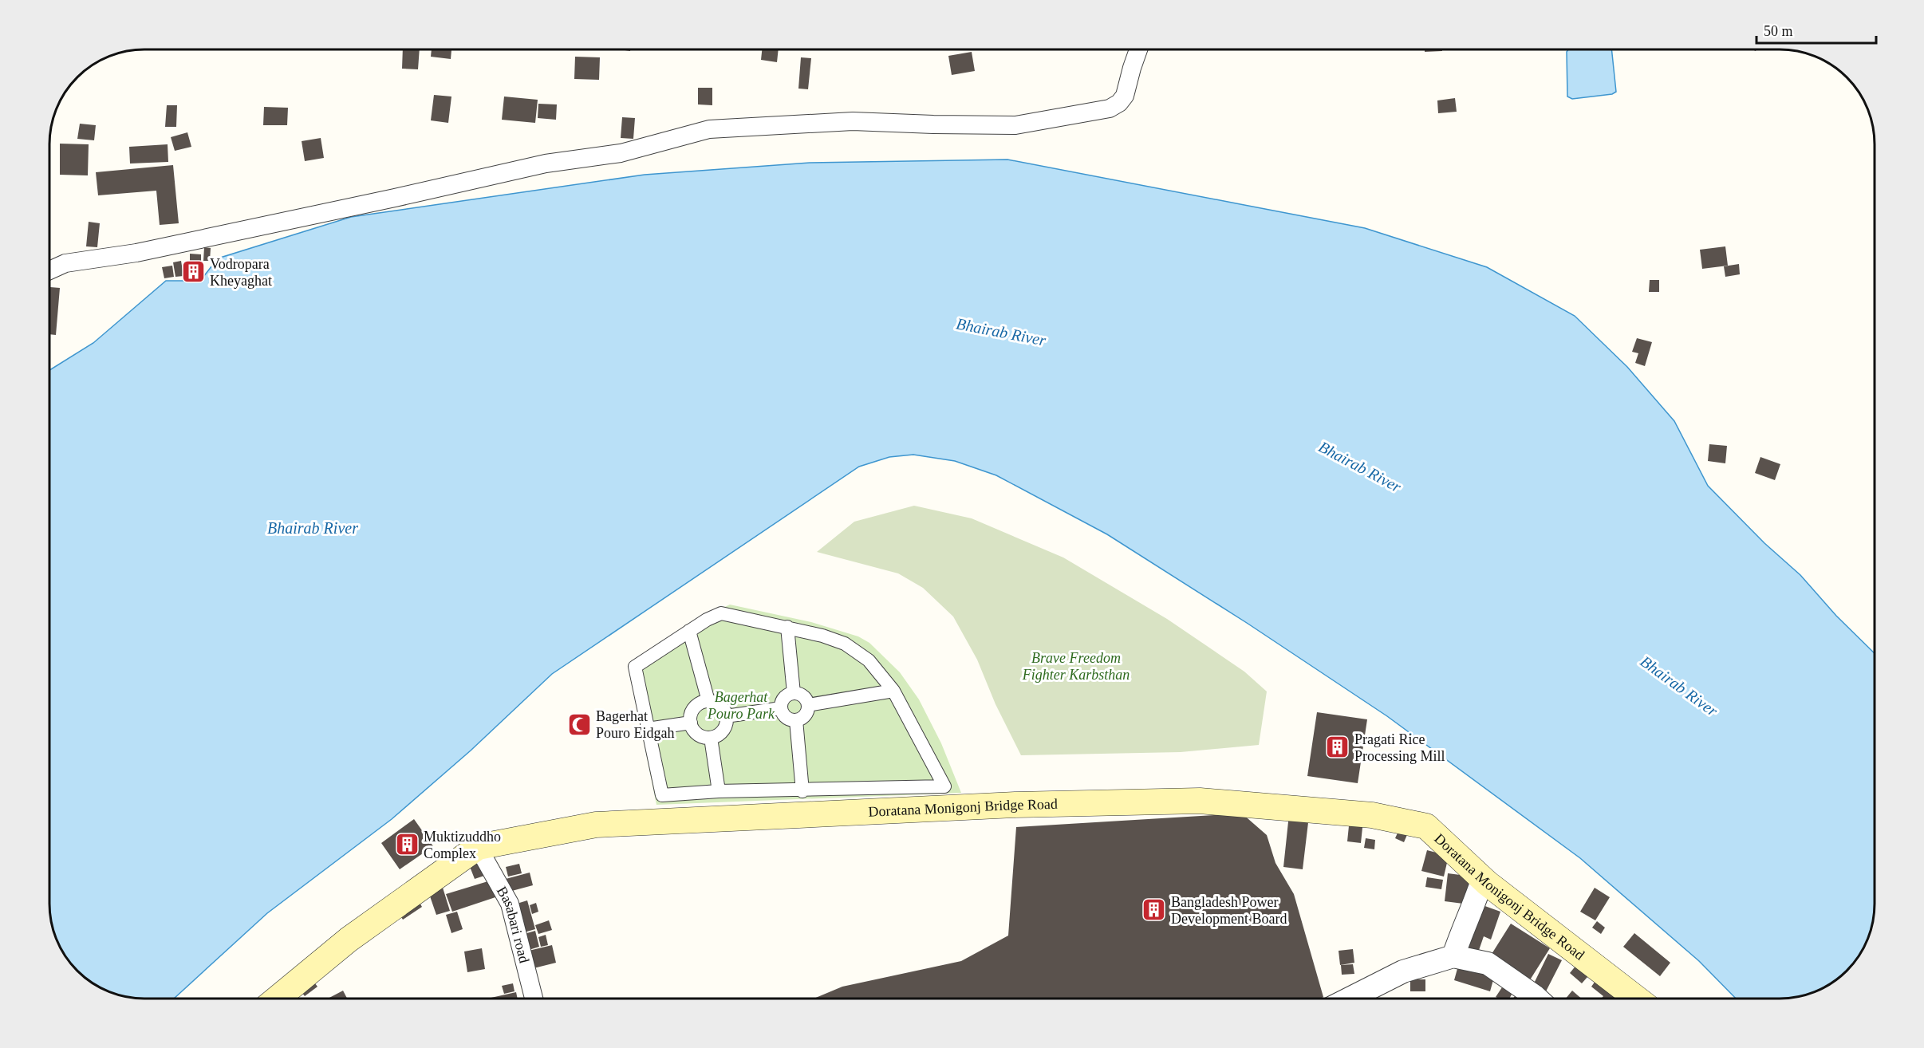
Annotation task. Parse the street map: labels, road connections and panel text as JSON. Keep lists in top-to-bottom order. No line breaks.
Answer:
{"streets":{"main road":["Doratana Monigonj Bridge Road"],"street":["Basabari road"]},"crossings":[["Doratana Monigonj Bridge Road","Basabari road"]],"water":["Bhairab River"],"parks":["Brave Freedom Fighter Karbsthan","Bagerhat Pouro Park"],"places":{"building":["Vodropara Kheyaghat","Pragati Rice Processing Mill","Muktizuddho Complex","Bangladesh Power Development Board"],"mosque":["Bagerhat Pouro Eidgah"]},"scale_bar":"50 m"}
